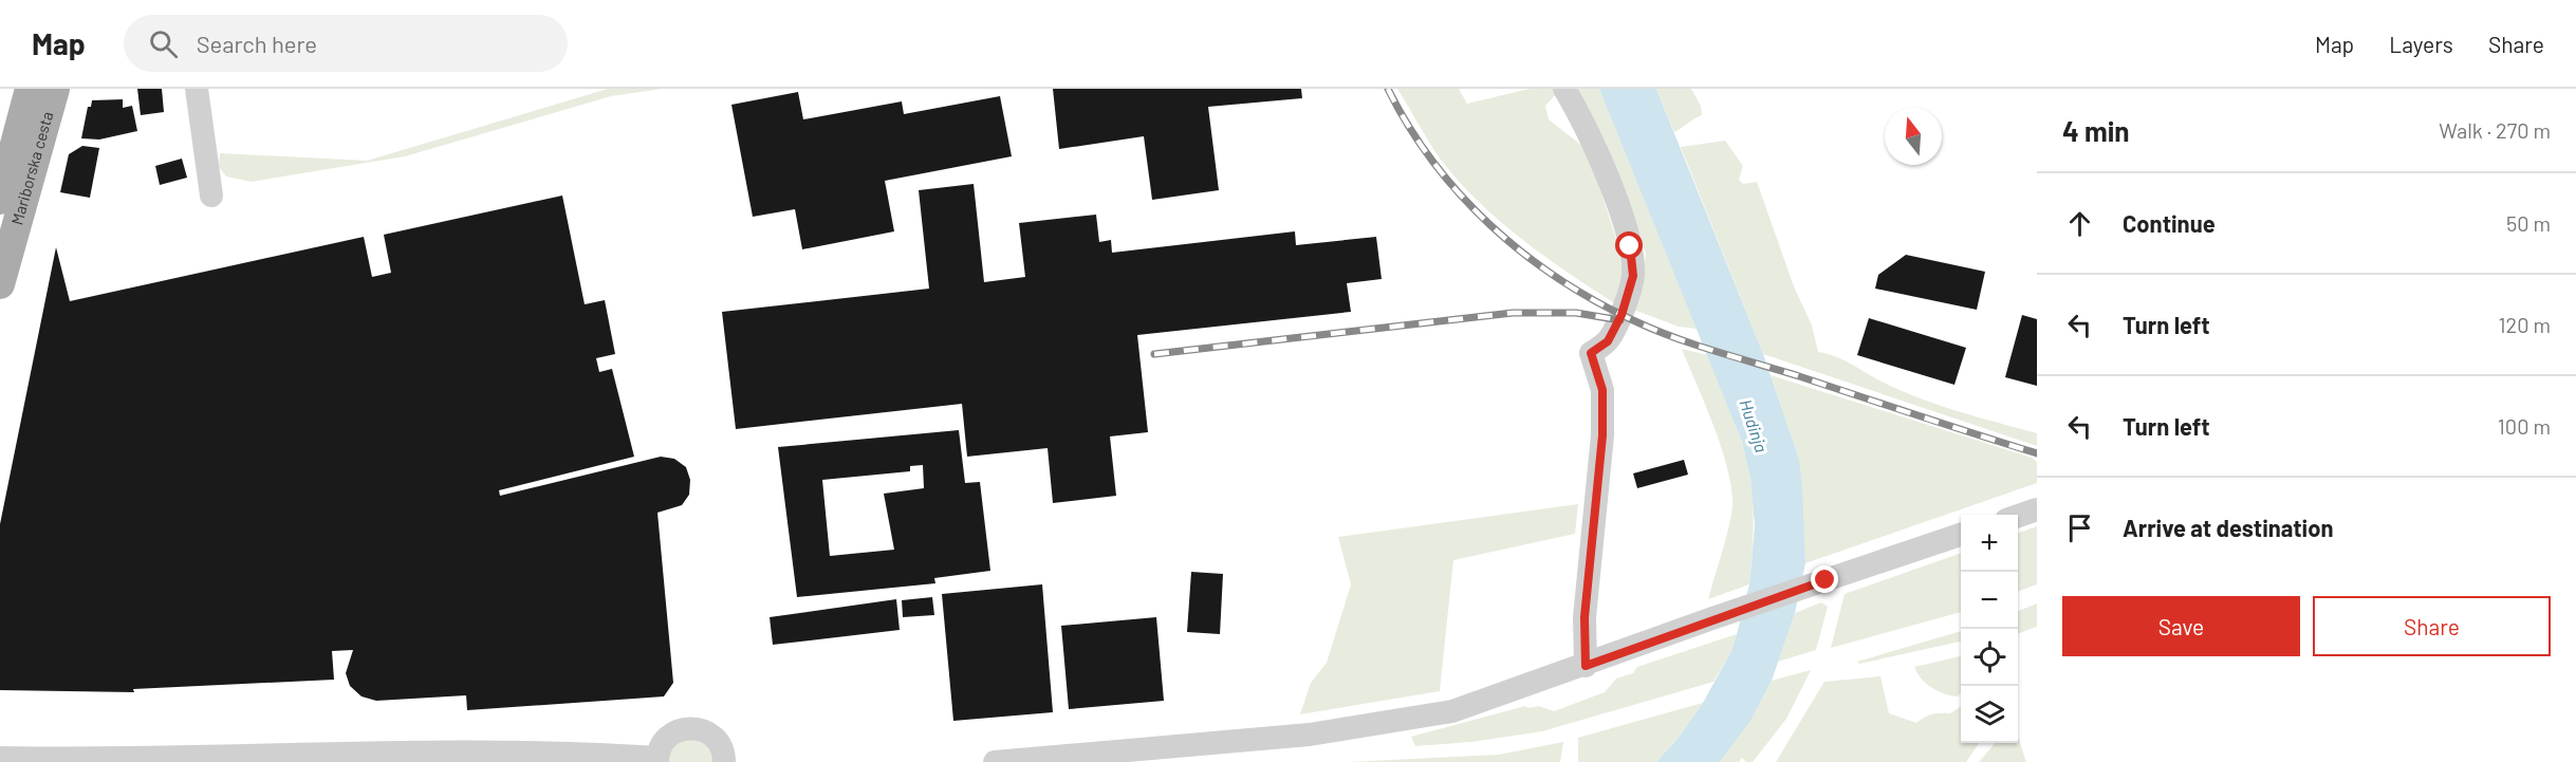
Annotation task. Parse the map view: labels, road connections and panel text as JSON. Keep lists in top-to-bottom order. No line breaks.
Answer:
{"streets":{"main road":["Mariborska cesta"]},"water":["Hudinja"],"north":"top","page":{"header":"Map","search":"Search here","nav":["Map","Layers","Share"],"heading":["4 min","Walk · 270 m"],"list":[["Continue","50 m"],["Turn left","120 m"],["Turn left","100 m"],"Arrive at destination"],"map_buttons":["+","−"],"buttons":["Save","Share"]}}
